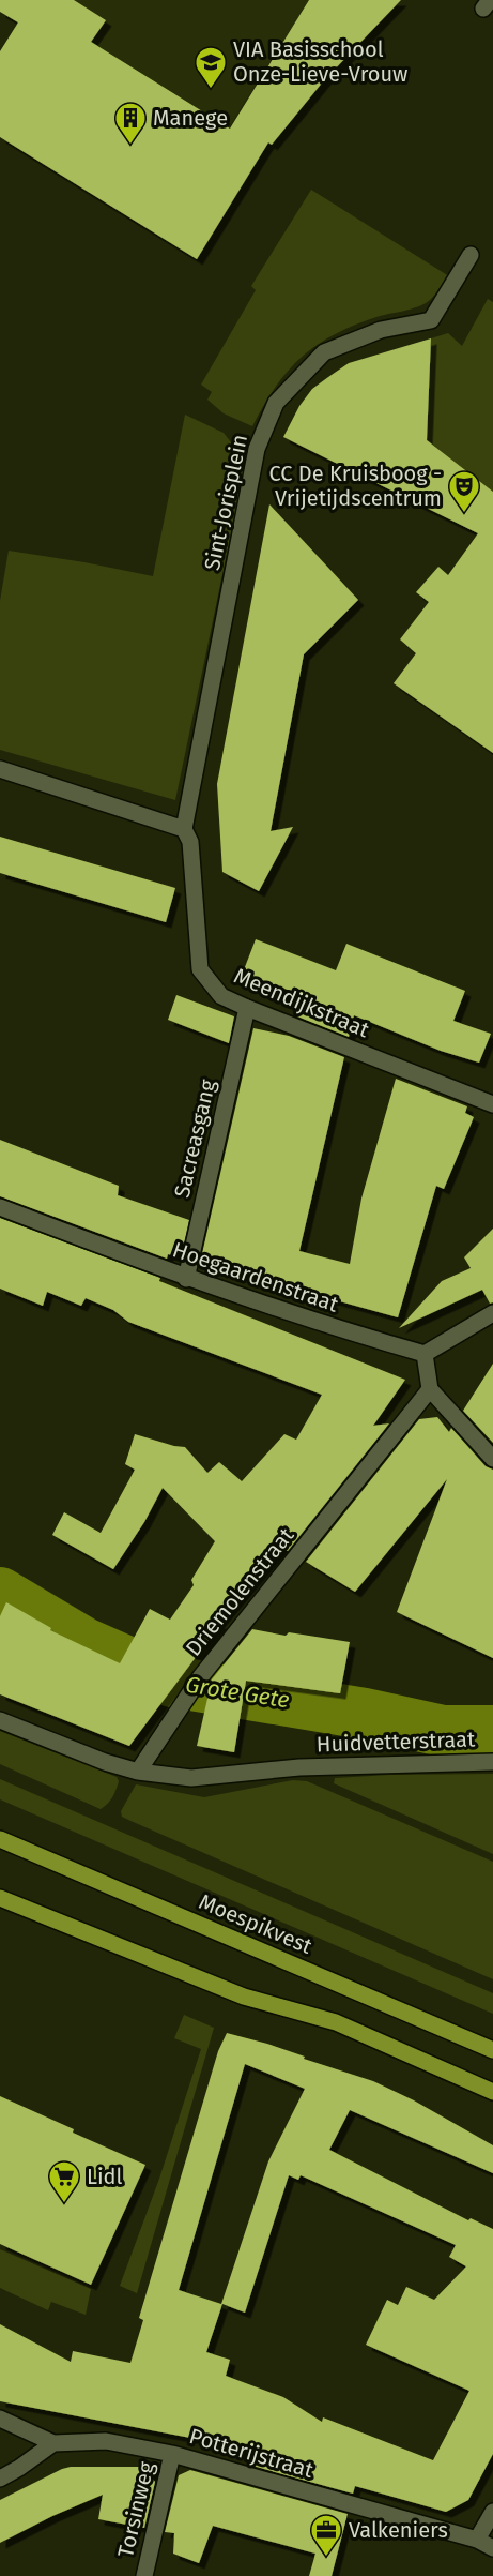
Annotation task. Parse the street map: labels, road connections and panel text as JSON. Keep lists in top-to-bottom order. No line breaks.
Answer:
{"streets":{"main road":["Moespikvest"],"street":["Sint-Jorisplein","Meendijkstraat","Sacreasgang","Hoegaardenstraat","Driemolenstraat","Huidvetterstraat","Potterijstraat","Torsinweg"]},"crossings":[["Sint-Jorisplein","Meendijkstraat"],["Meendijkstraat","Sacreasgang"],["Sacreasgang","Hoegaardenstraat"],["Driemolenstraat","Huidvetterstraat"],["Potterijstraat","Torsinweg"]],"water":["Grote Gete"],"places":{"school or university":["VIA Basisschool Onze-Lieve-Vrouw"],"building":["Manege"],"theatre":["CC De Kruisboog - Vrijetijdscentrum"],"supermarket":["Lidl"],"office":["Valkeniers"]}}
